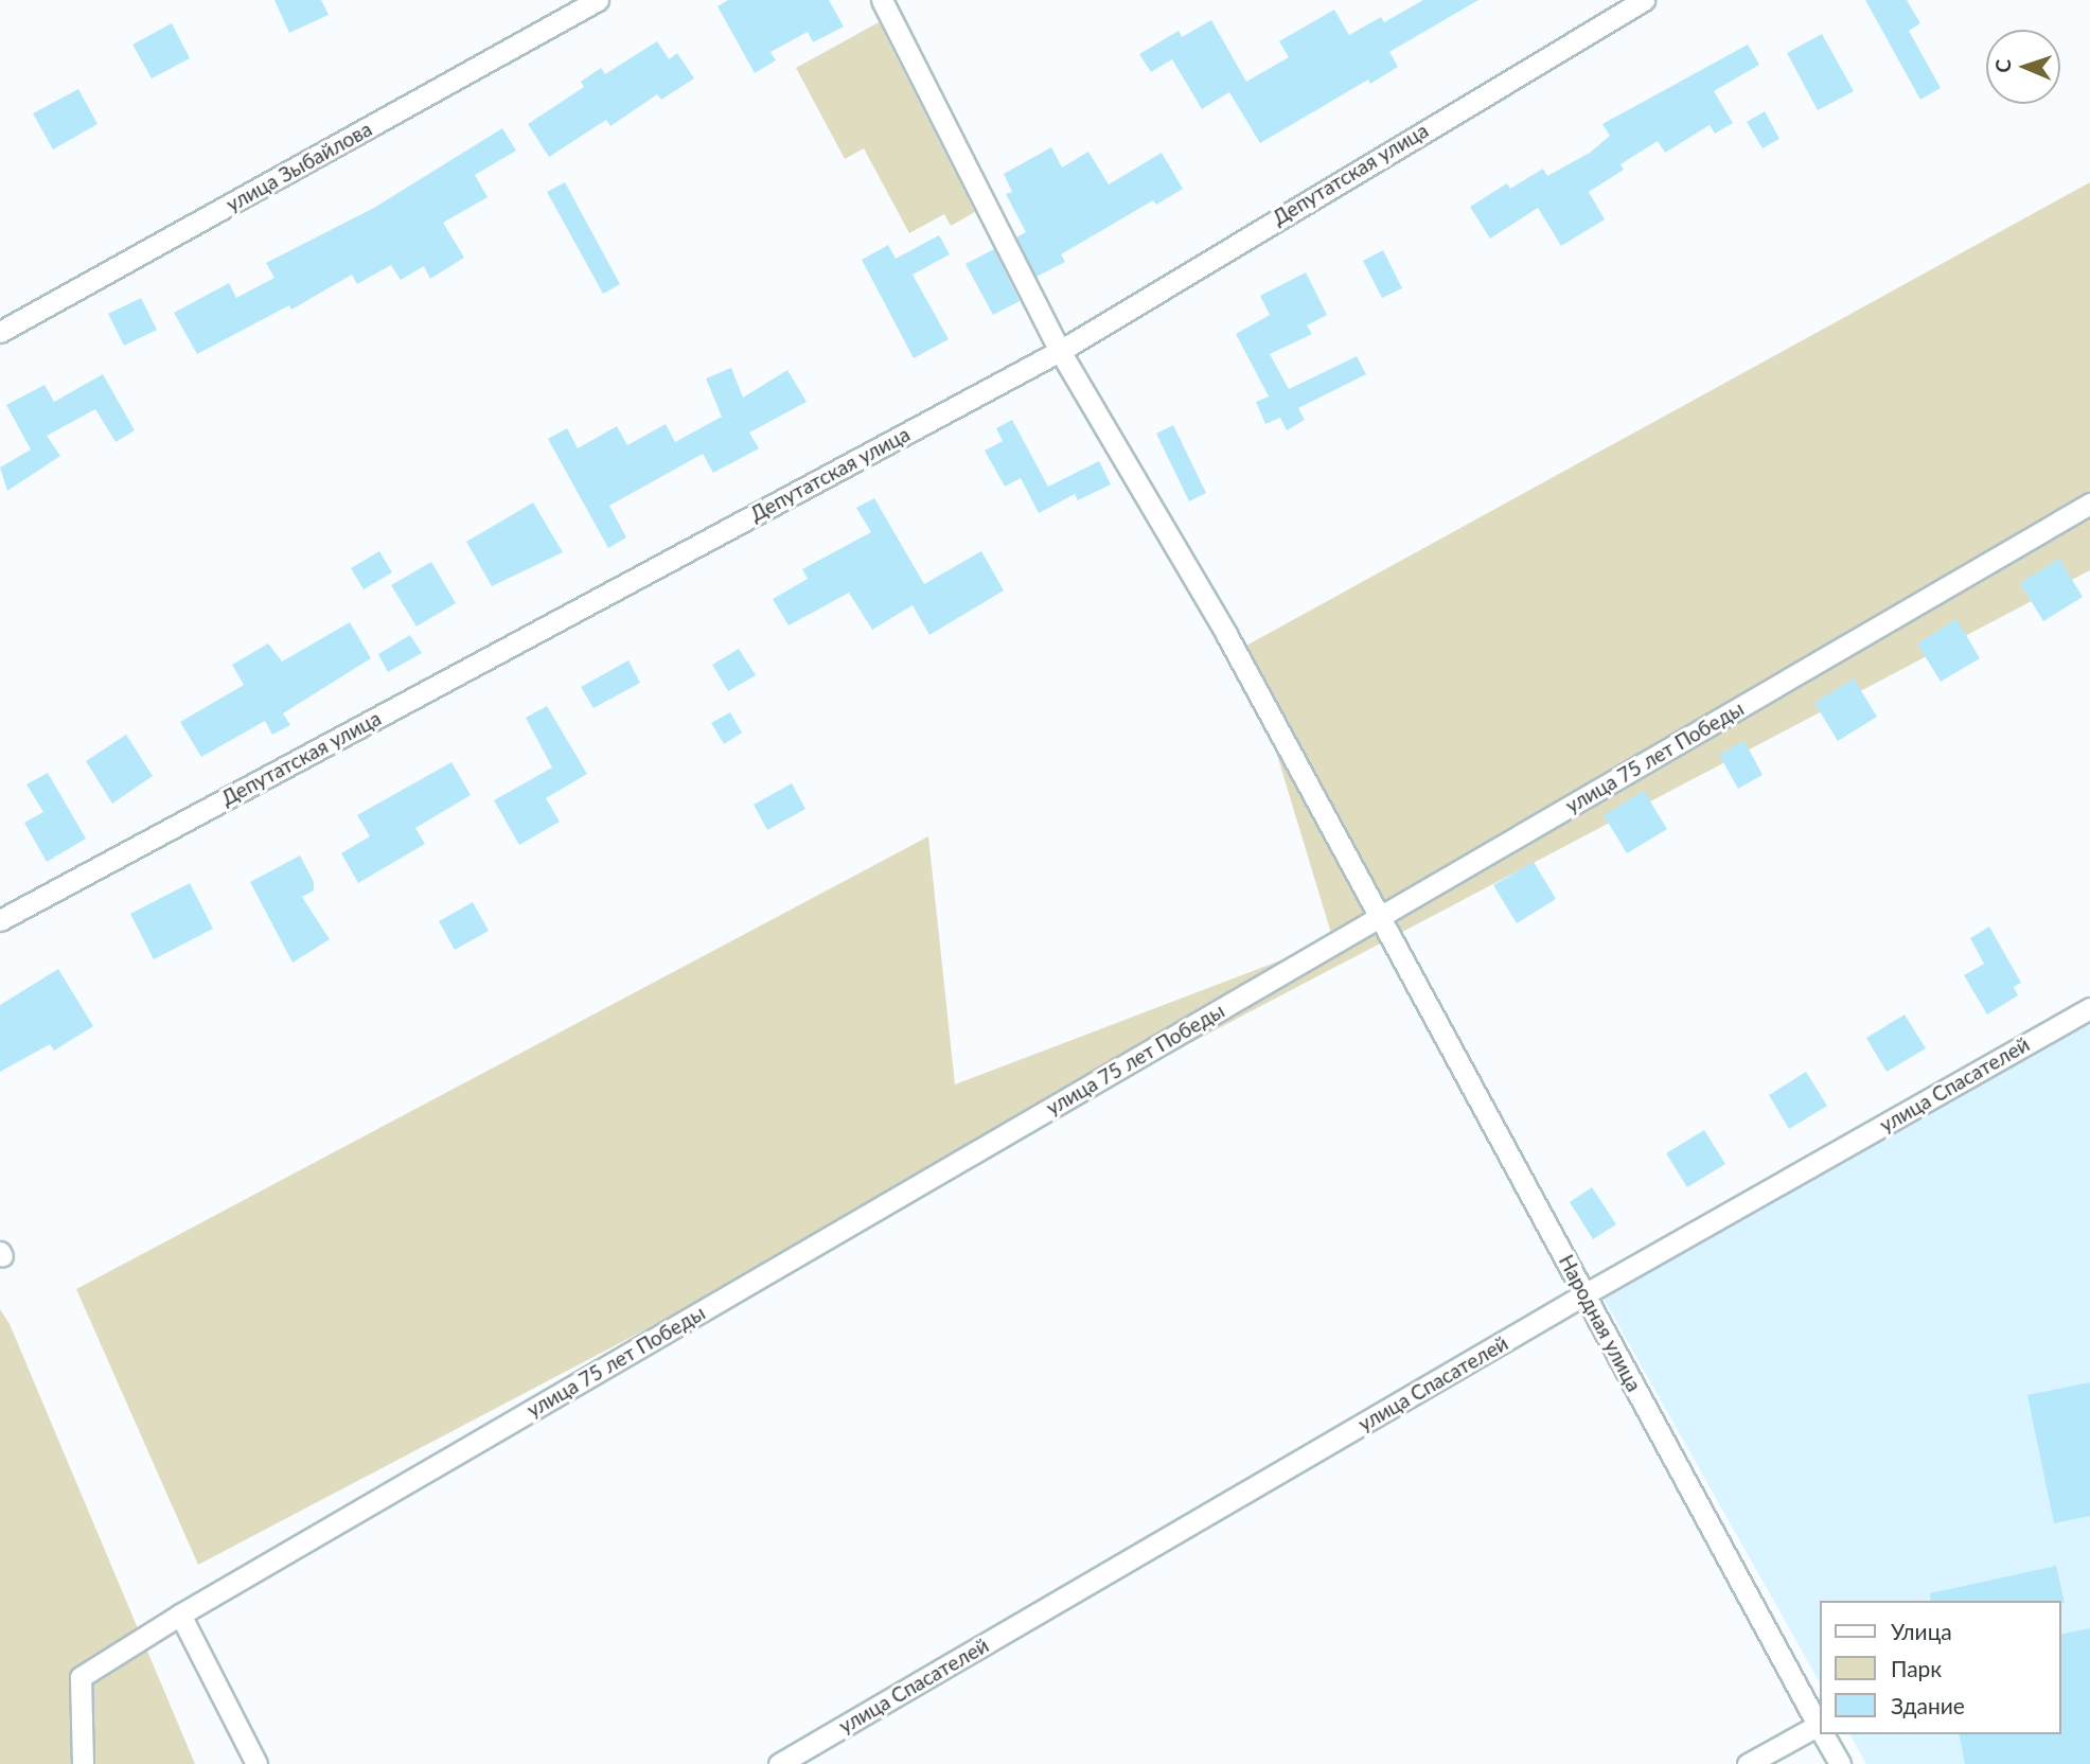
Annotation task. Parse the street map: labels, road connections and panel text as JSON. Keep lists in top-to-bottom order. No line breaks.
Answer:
{"streets":{"street":["улица Зыбайлова","Депутатская улица","улица 75 лет Победы","улица Спасателей","Народная улица"]},"crossings":[["Депутатская улица","Народная улица"],["улица 75 лет Победы","Народная улица"],["улица Спасателей","Народная улица"]],"legend":["Улица","Парк","Здание"],"north":"left"}
